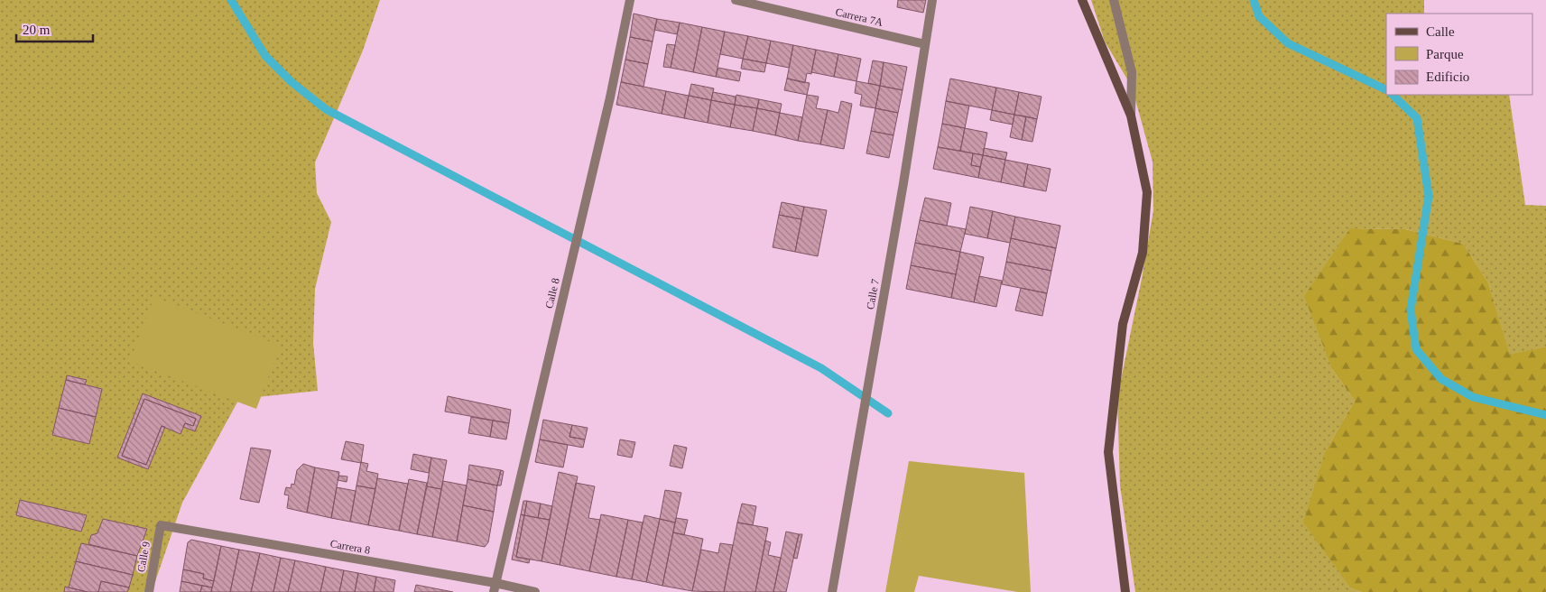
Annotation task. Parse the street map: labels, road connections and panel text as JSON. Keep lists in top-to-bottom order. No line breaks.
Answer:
{"streets":{"street":["Carrera 7A","Calle 8","Calle 7","Carrera 8","Calle 9"]},"crossings":[["Carrera 7A","Calle 7"],["Calle 8","Carrera 8"],["Carrera 8","Calle 9"]],"legend":["Calle","Parque","Edificio"],"scale_bar":"20 m"}
